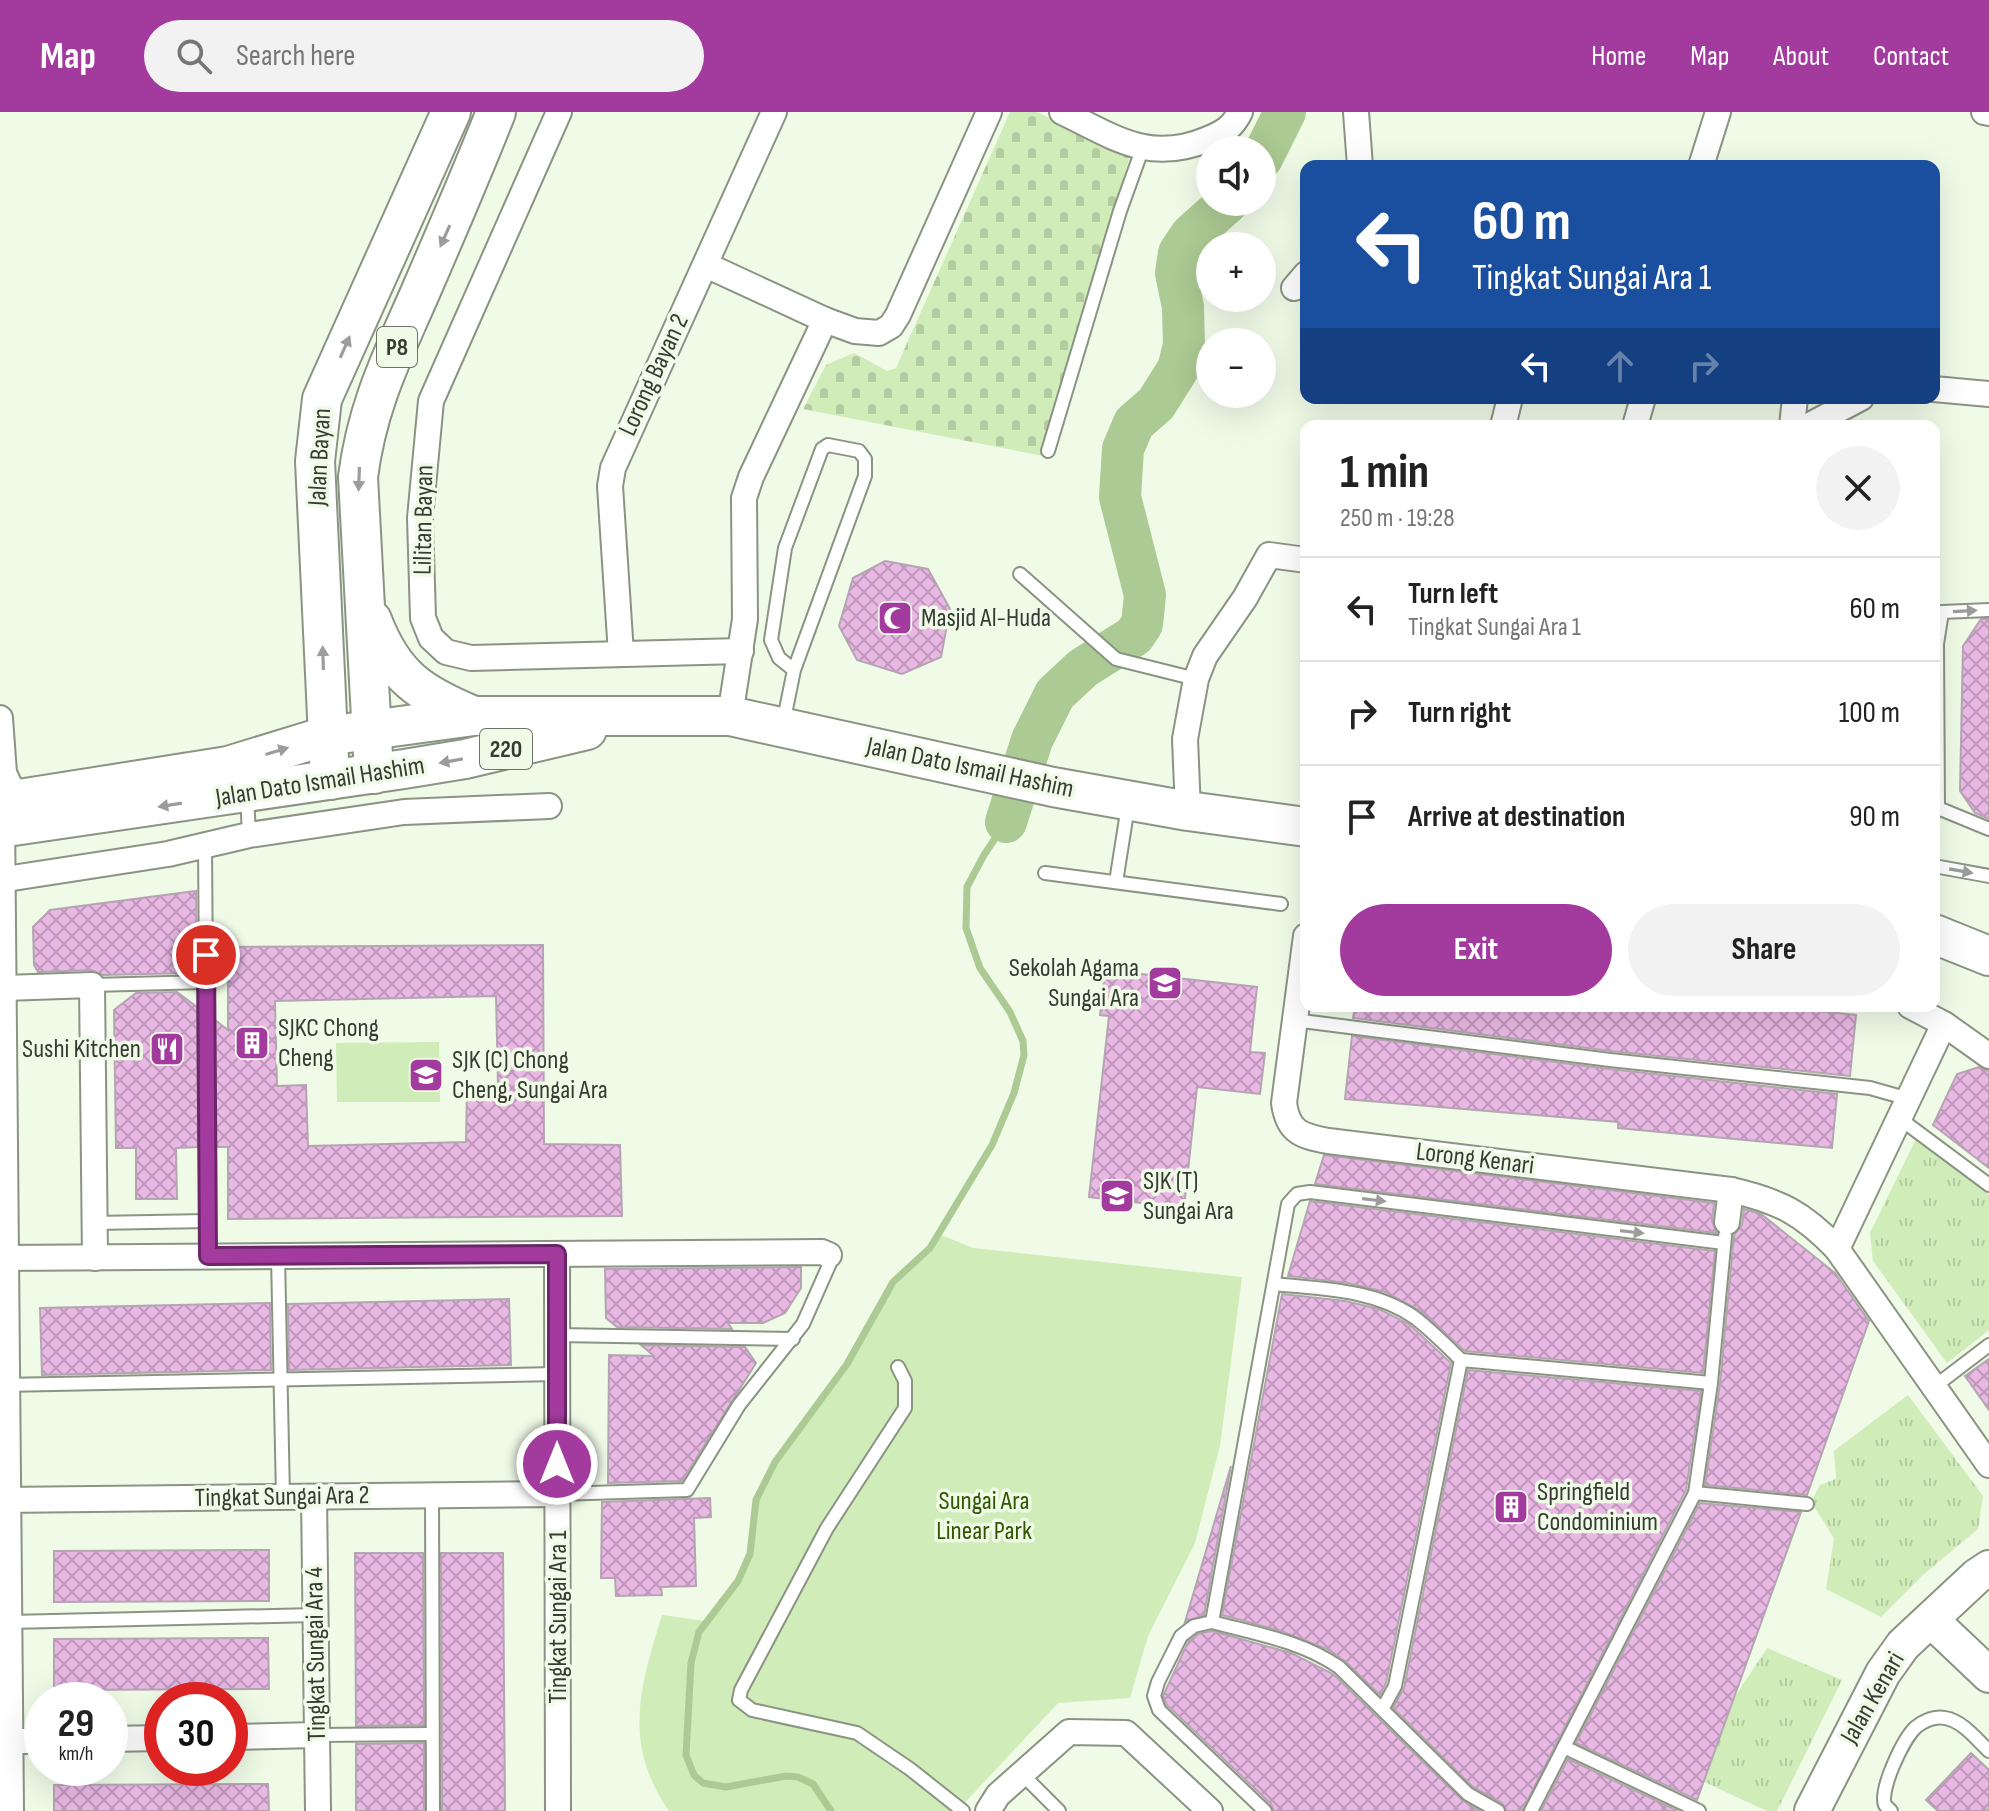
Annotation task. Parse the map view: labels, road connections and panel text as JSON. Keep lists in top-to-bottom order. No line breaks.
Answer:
{"streets":{"main road":["P8","Jalan Bayan","220","Jalan Dato Ismail Hashim"],"street":["Lorong Bayan 2","Lilitan Bayan","Lorong Kenari","Tingkat Sungai Ara 2","Tingkat Sungai Ara 1","Tingkat Sungai Ara 4","Jalan Kenari"]},"crossings":[["Lorong Bayan 2","Lilitan Bayan"],["Jalan Bayan","Jalan Dato Ismail Hashim"],["Tingkat Sungai Ara 2","Tingkat Sungai Ara 1"],["Tingkat Sungai Ara 2","Tingkat Sungai Ara 4"]],"parks":["Sungai Ara Linear Park"],"places":{"mosque":["Masjid Al-Huda"],"school or university":["Sekolah Agama Sungai Ara","SJK (C) Chong Cheng, Sungai Ara","SJK (T) Sungai Ara"],"building":["SJKC Chong Cheng","Springfield Condominium"],"restaurant":["Sushi Kitchen"]},"page":{"header":"Map","search":"Search here","nav":["Home","Map","About","Contact"],"map_buttons":["+","−"],"turn":["60 m","Tingkat Sungai Ara 1"],"heading":["1 min","250 m · 19:28"],"list":[{"name":"Turn left","note":"Tingkat Sungai Ara 1","value":"60 m"},{"name":"Turn right","value":"100 m"},{"name":"Arrive at destination","value":"90 m"}],"buttons":["Exit","Share"],"speed":"29 km/h","limit":"30"}}
